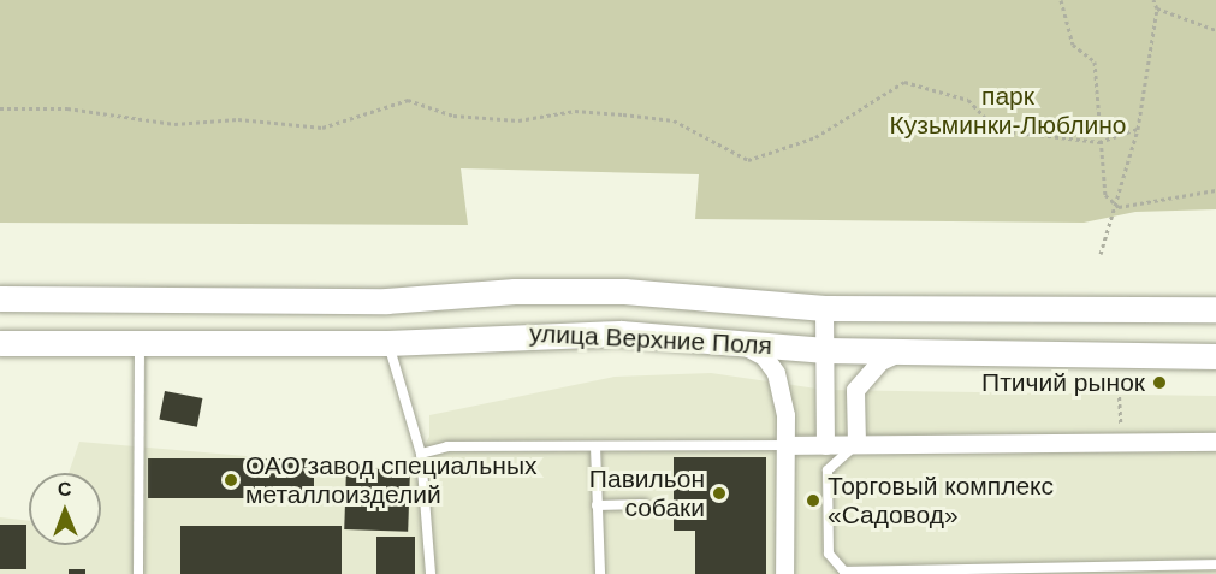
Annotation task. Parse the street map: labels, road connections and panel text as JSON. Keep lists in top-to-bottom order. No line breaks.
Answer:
{"streets":{"main road":["улица Верхние Поля"]},"parks":["парк Кузьминки-Люблино"],"places":["Птичий рынок","ОАО завод специальных металлоизделий","Павильон собаки","Торговый комплекс «Садовод»"],"north":"top"}
